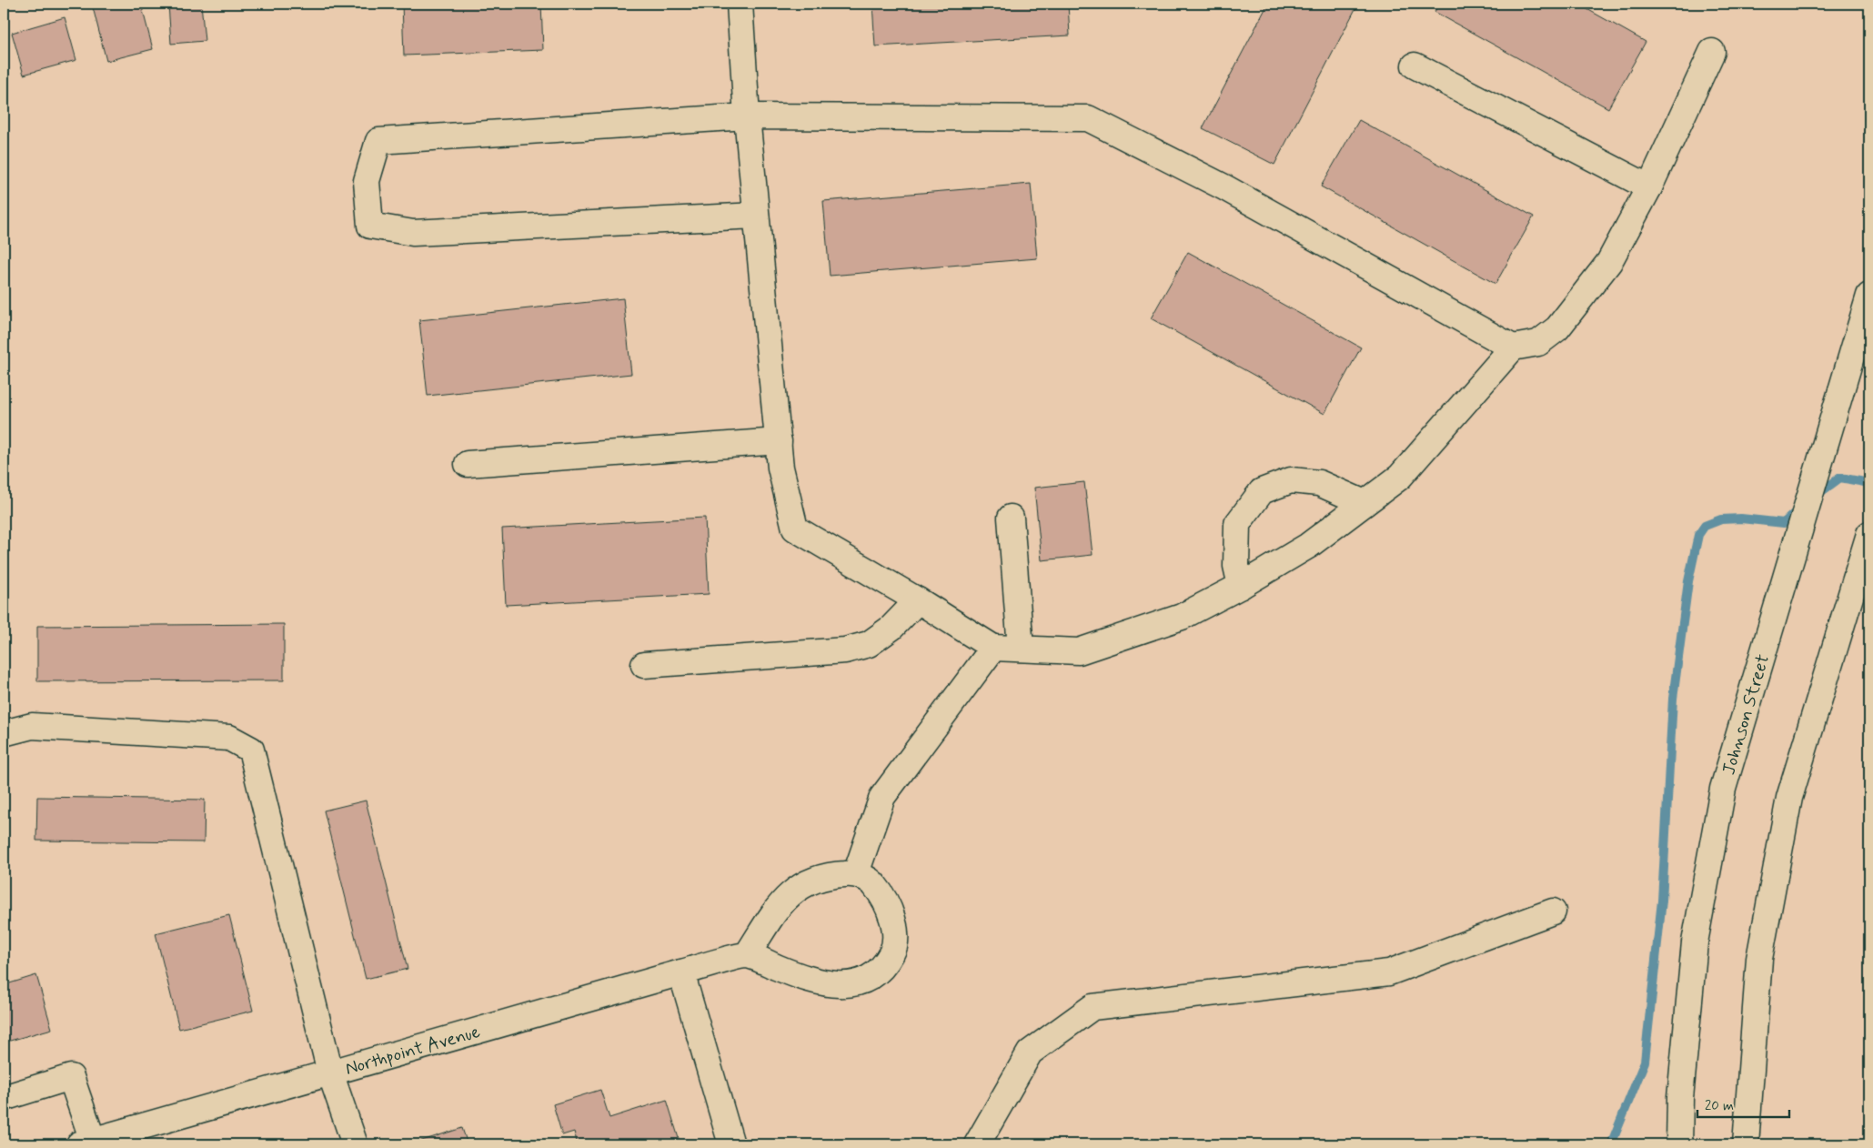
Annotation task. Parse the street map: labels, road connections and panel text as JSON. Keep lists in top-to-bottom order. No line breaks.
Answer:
{"streets":{"main road":["Johnson Street","Northpoint Avenue"]},"scale_bar":"20 m"}
